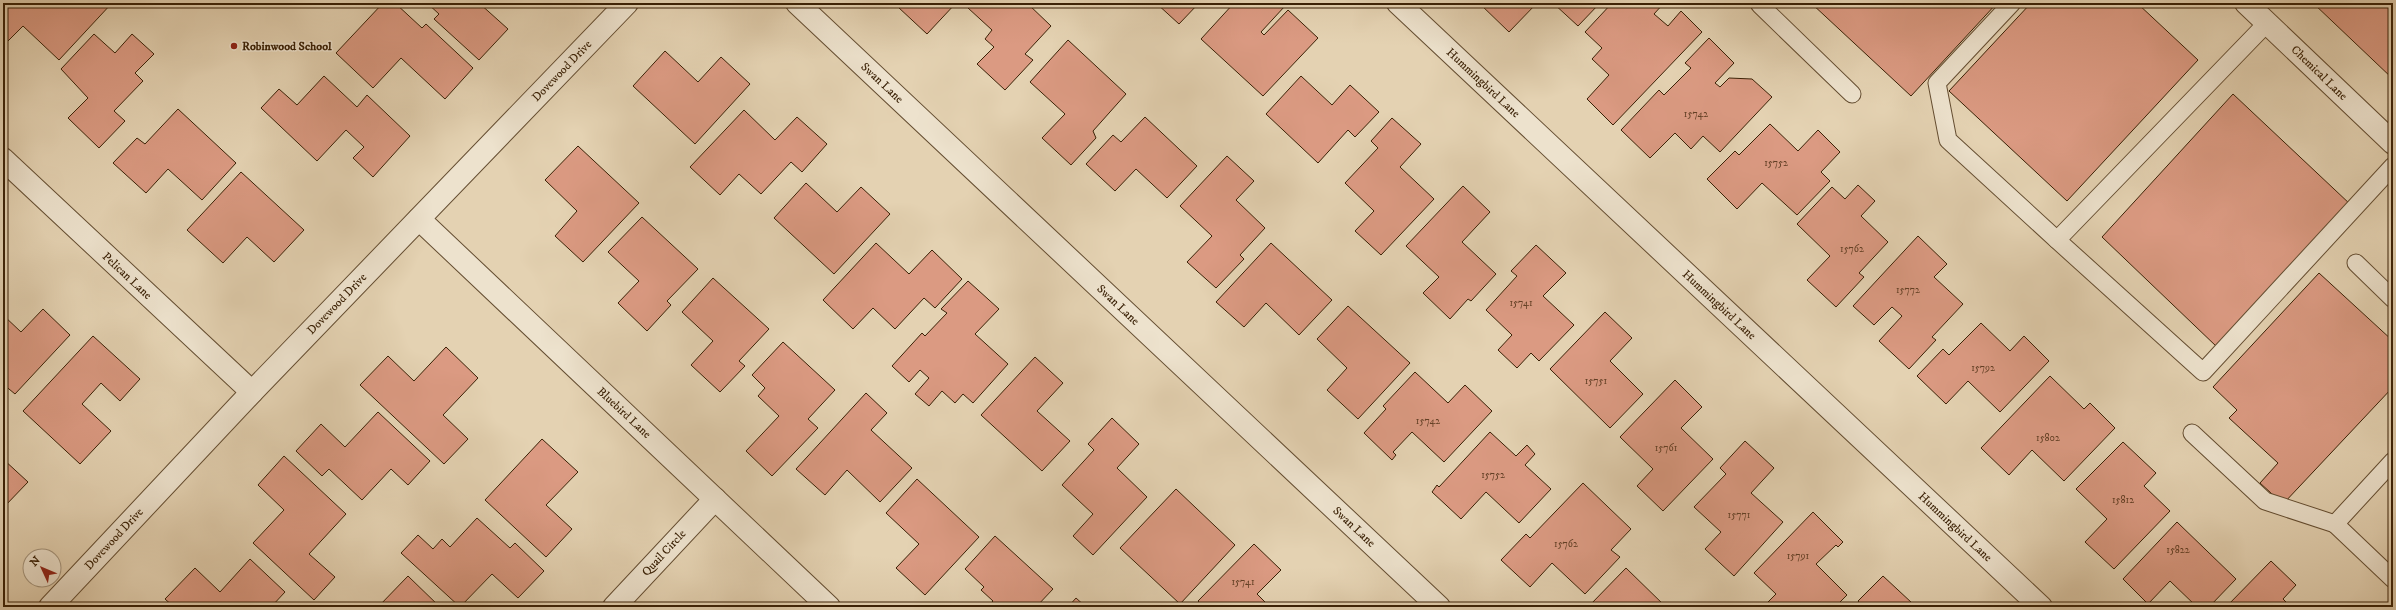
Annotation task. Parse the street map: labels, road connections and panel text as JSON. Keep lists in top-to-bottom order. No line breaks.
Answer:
{"streets":{"street":["Dovewood Drive","Chemical Lane","Swan Lane","Hummingbird Lane","Pelican Lane","Bluebird Lane","Quail Circle"]},"crossings":[["Dovewood Drive","Pelican Lane"],["Dovewood Drive","Bluebird Lane"],["Bluebird Lane","Quail Circle"]],"places":["Robinwood School"],"house_numbers":["15742","15752","15762","15772","15741","15792","15751","15742","15802","15761","15752","15812","15771","15762","15822","15791","15741"],"north":"top left"}
